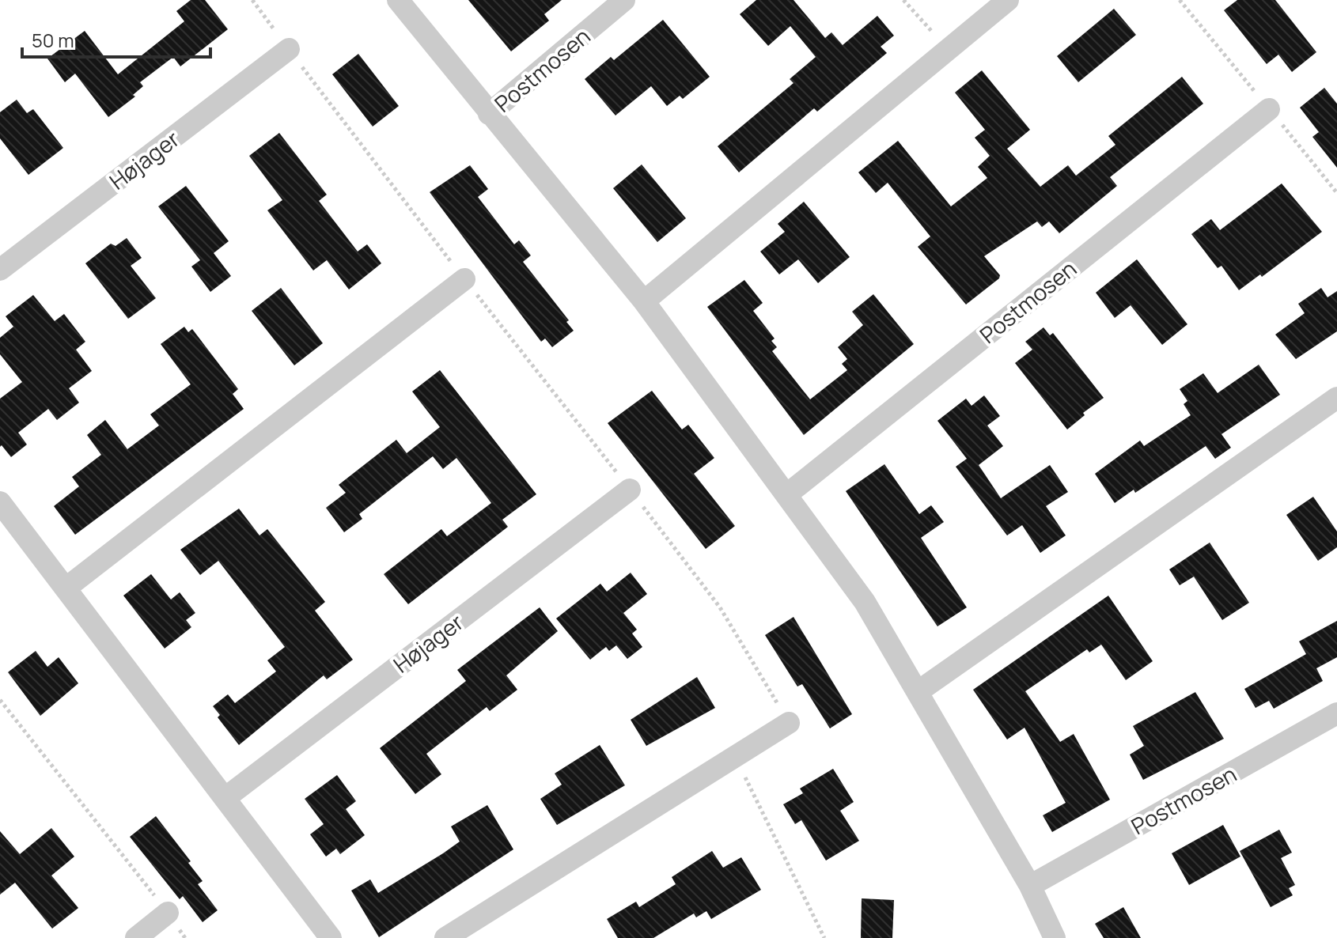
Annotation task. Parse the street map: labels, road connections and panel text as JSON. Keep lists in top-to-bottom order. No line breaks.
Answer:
{"streets":{"street":["Postmosen","Højager"]},"scale_bar":"50 m"}
